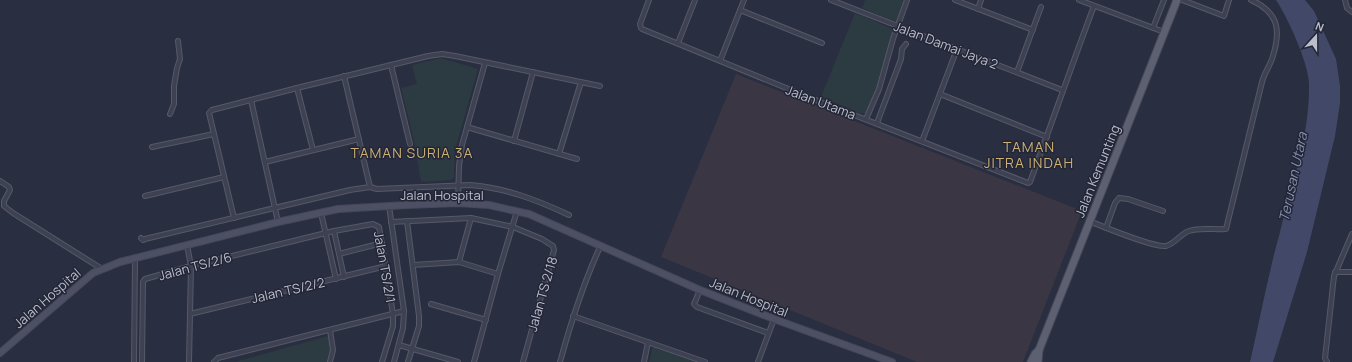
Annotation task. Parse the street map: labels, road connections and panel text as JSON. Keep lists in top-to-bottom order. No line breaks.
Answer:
{"streets":{"main road":["Jalan Kemunting"],"street":["Jalan Damai Jaya 2","Jalan Utama","Jalan Hospital","Jalan TS/2/6","Jalan TS/2/1","Jalan TS/2/2","Jalan TS 2/18"]},"crossings":[["Jalan TS/2/6","Jalan TS/2/1"],["Jalan TS/2/1","Jalan TS/2/2"]],"districts":["TAMAN JITRA INDAH","TAMAN SURIA 3A"],"water":["Terusan Utara"],"north":"top"}
